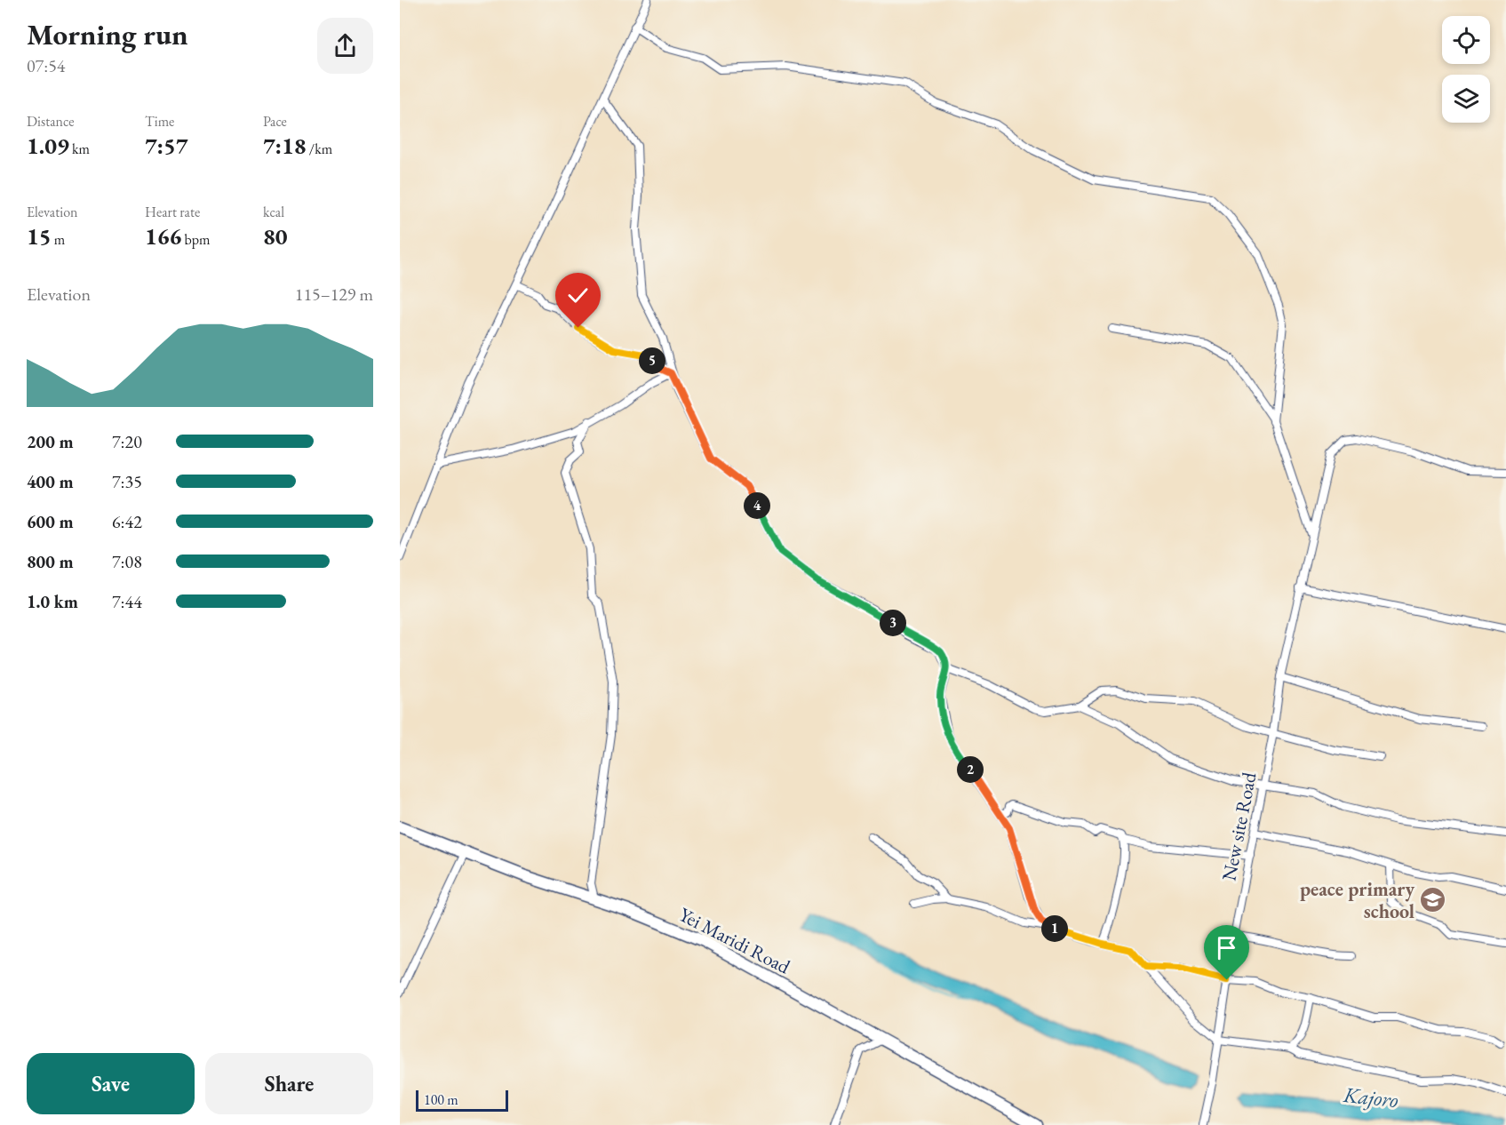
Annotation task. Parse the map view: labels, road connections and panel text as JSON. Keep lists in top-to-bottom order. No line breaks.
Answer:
{"streets":{"main road":["Yei Maridi Road"],"street":["New site Road"]},"water":["Kajoro"],"places":{"school or university":["peace primary school"]},"scale_bar":"100 m","page":{"heading":["Morning run","07:54"],"stats":[["Distance","1.09 km"],["Time","7:57"],["Pace","7:18 /km"],["Elevation","15 m"],["Heart rate","166 bpm"],["kcal","80"]],"chart":["Elevation","115–129 m"],"pins":["5","4","3","2","1"],"list":[{"name":"200 m","note":"7:20"},{"name":"400 m","note":"7:35"},{"name":"600 m","note":"6:42"},{"name":"800 m","note":"7:08"},{"name":"1.0 km","note":"7:44"}],"buttons":["Save","Share"],"scale":"100 m"}}
